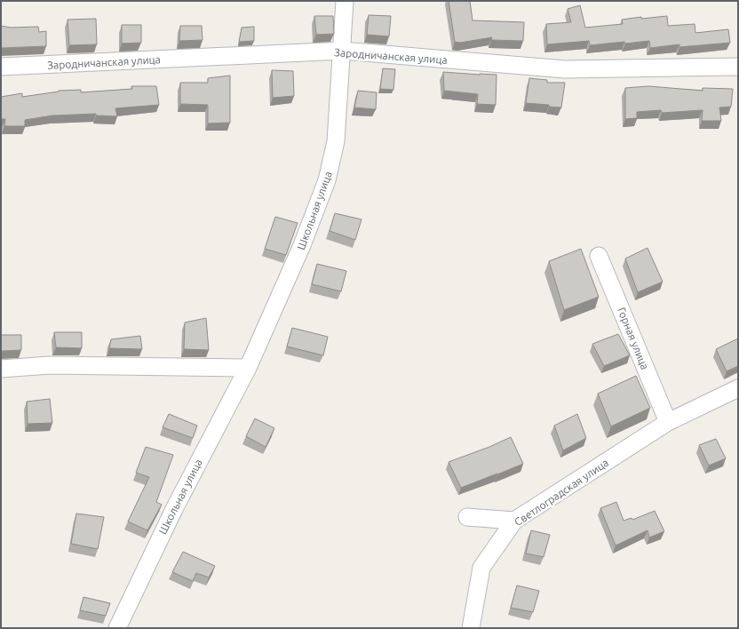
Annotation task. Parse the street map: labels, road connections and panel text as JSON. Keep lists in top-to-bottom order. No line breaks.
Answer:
{"streets":{"street":["Зародничанская улица","Школьная улица","Горная улица","Светлоградская улица"]},"crossings":[["Зародничанская улица","Школьная улица"],["Горная улица","Светлоградская улица"]]}
